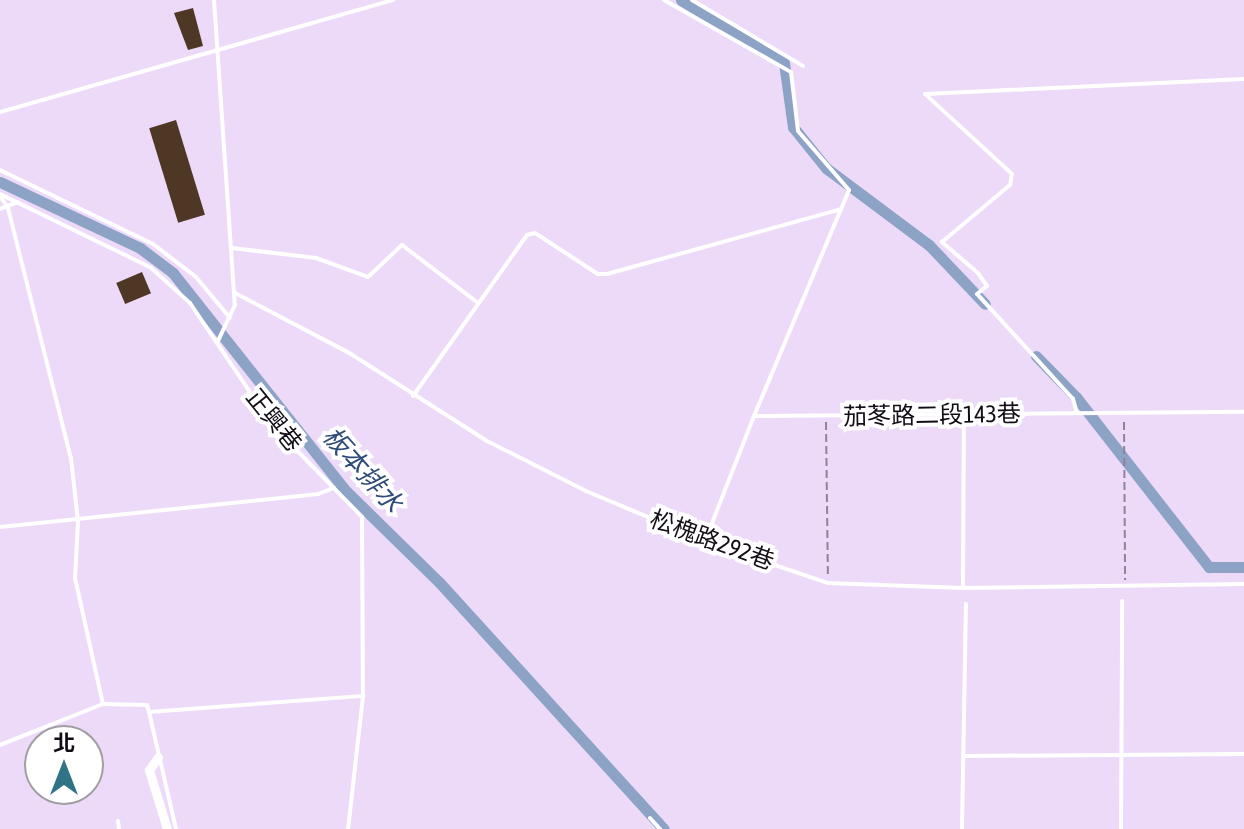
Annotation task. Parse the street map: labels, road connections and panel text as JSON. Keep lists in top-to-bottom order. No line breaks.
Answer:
{"streets":{"lane":["茄苳路二段143巷","正興巷","松槐路292巷"]},"water":["板本排水"],"north":"top"}
